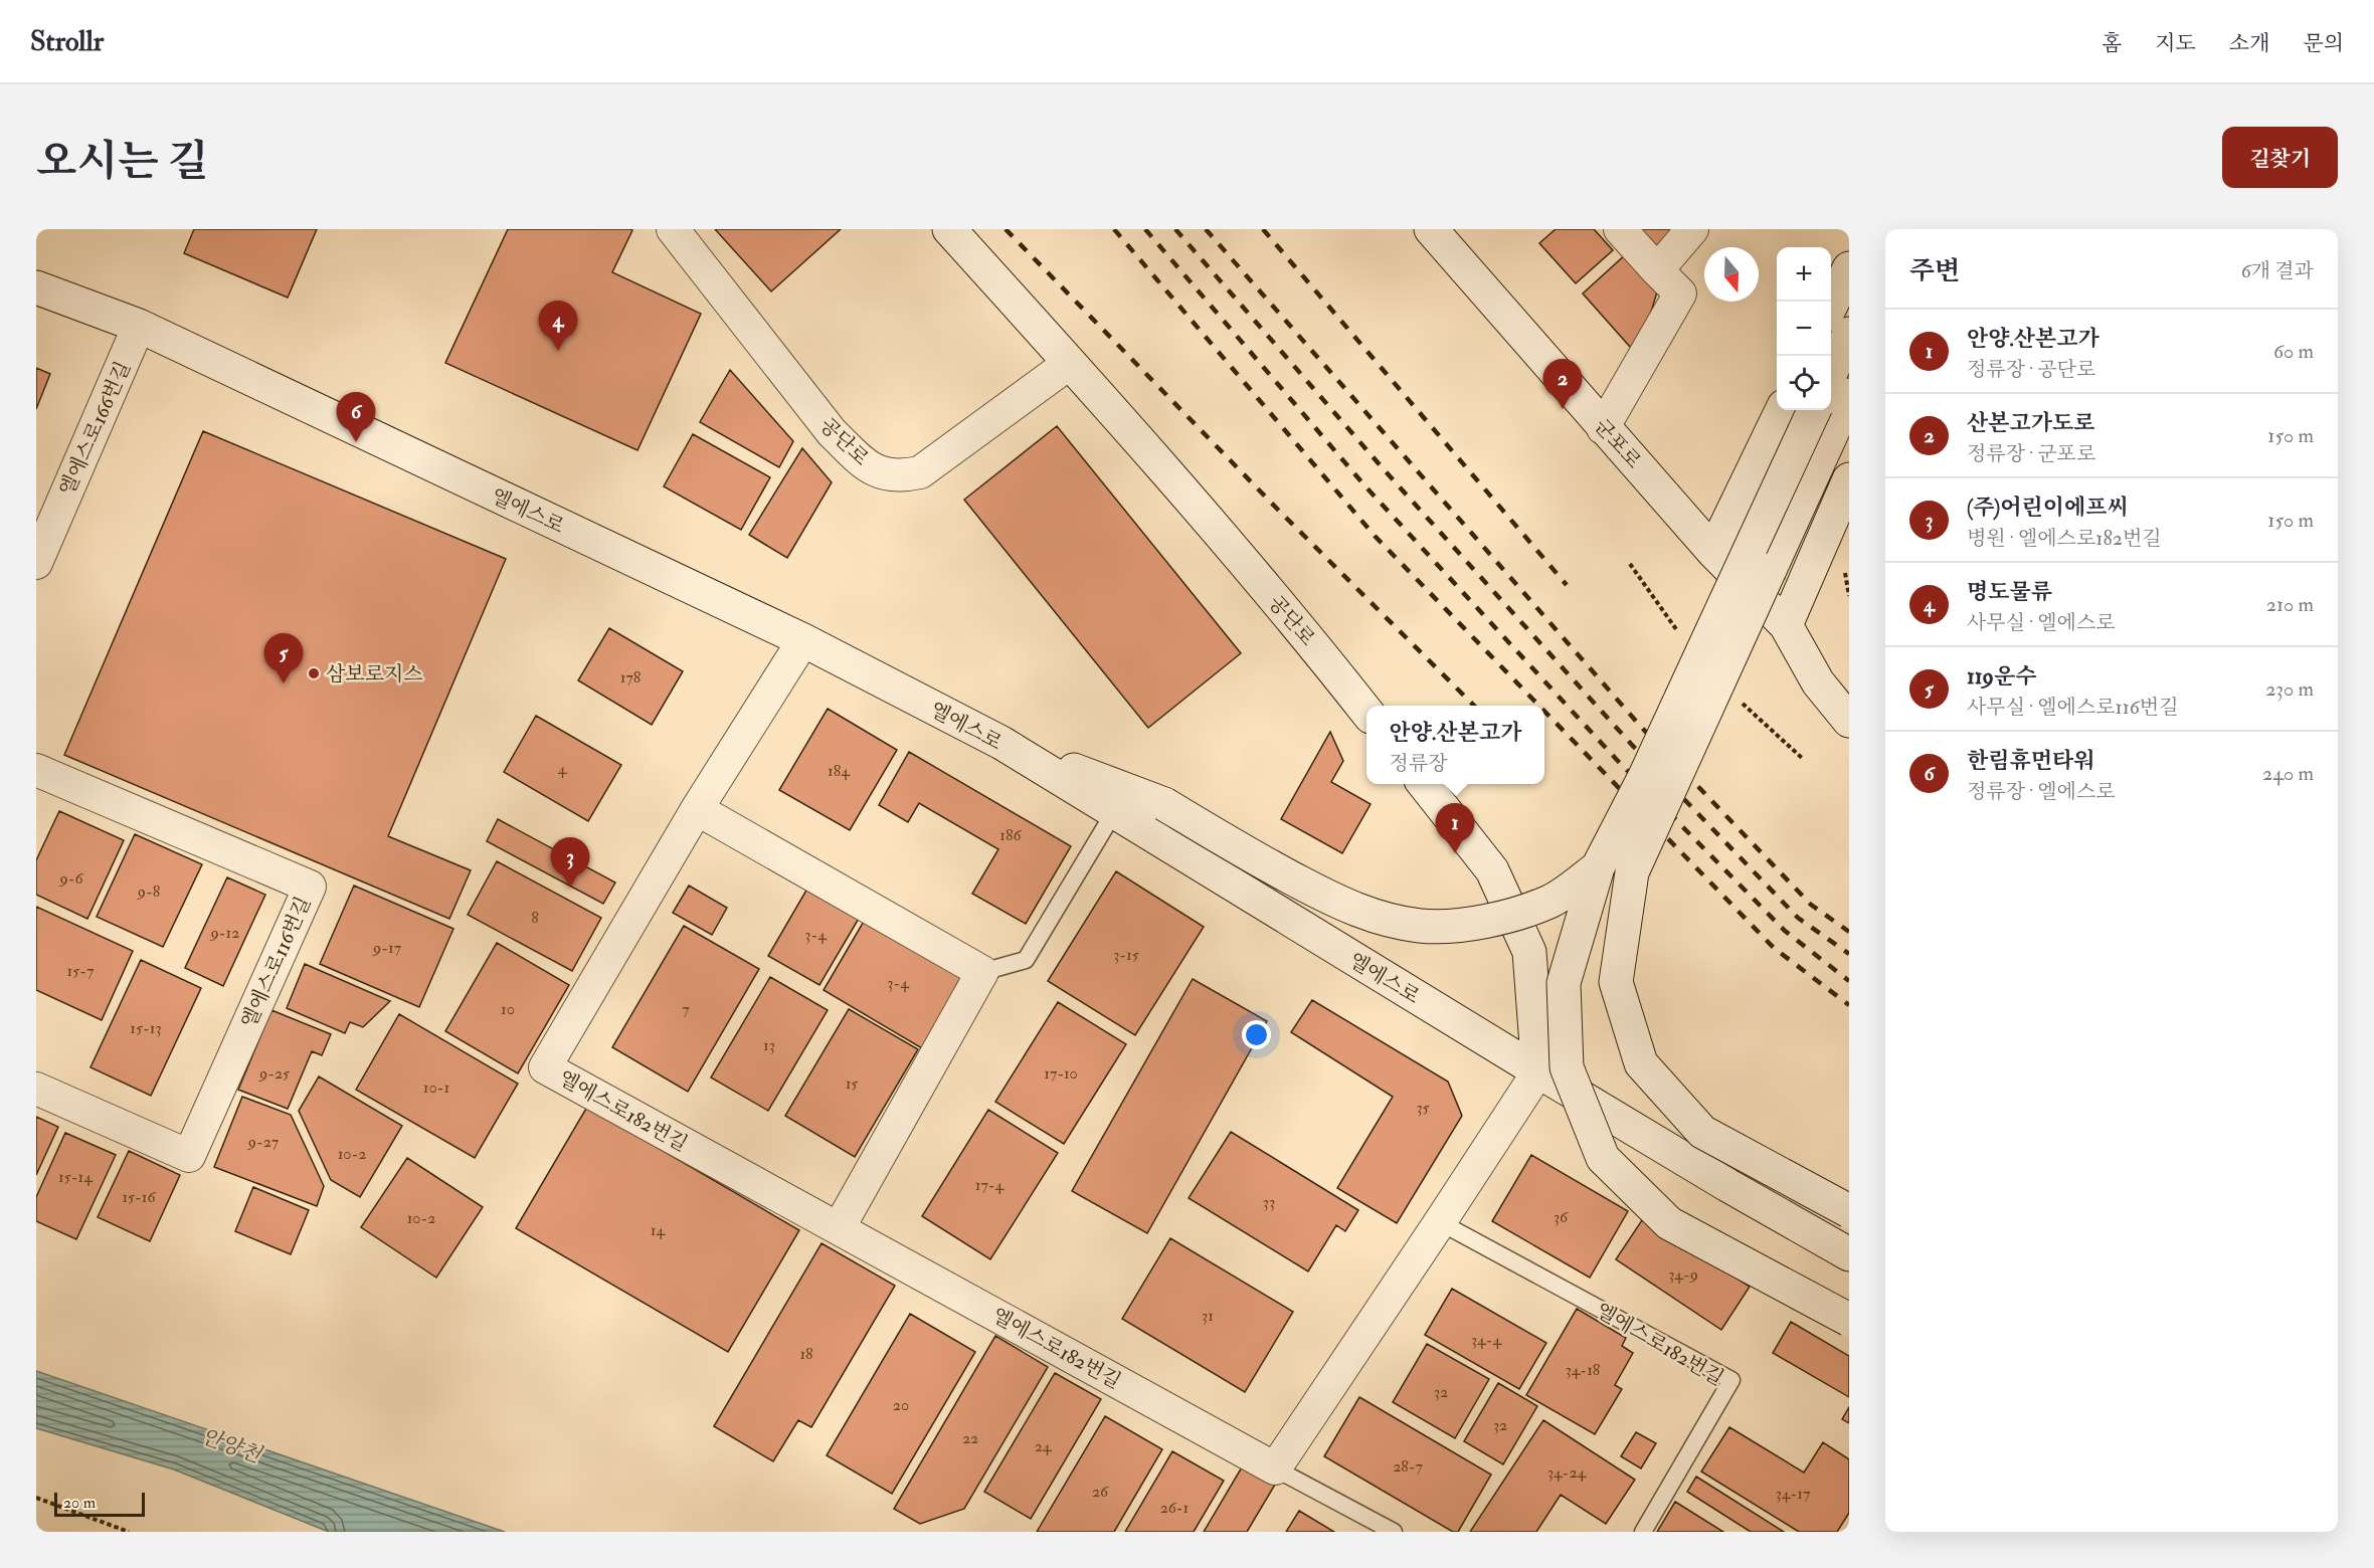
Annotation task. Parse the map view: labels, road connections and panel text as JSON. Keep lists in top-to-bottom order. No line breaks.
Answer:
{"streets":{"street":["엘에스로166번길","공단로","군포로","엘에스로","엘에스로116번길","엘에스로182번길"]},"crossings":[["엘에스로166번길","엘에스로"],["엘에스로","엘에스로182번길"]],"water":["안양천"],"places":["삼보로지스"],"house_numbers":["178","4","184","186","9-6","9-8","8","9-12","3-4","9-17","3-15","15-7","3-4","10","7","15-13","13","9-25","17-10","15","10-1","35","9-27","10-2","15-14","17-4","15-16","33","36","10-2","14","34-9","31","34-4","18","34-18","32","20","32","22","24","28-7","34-24","26","34-17","26-1"],"scale_bar":"20 m","north":"bottom","page":{"header":"Strollr","nav":["홈","지도","소개","문의"],"title":"오시는 길","buttons":"길찾기","heading":["주변","6개 결과"],"map_buttons":["+","−"],"pins":["4","2","6","5","1","3"],"list":[{"mark":"1","name":"안양.산본고가","note":"정류장 · 공단로","value":"60 m"},{"mark":"2","name":"산본고가도로","note":"정류장 · 군포로","value":"150 m"},{"mark":"3","name":"(주)어린이에프씨","note":"병원 · 엘에스로182번길","value":"150 m"},{"mark":"4","name":"명도물류","note":"사무실 · 엘에스로","value":"210 m"},{"mark":"5","name":"119운수","note":"사무실 · 엘에스로116번길","value":"230 m"},{"mark":"6","name":"한림휴먼타워","note":"정류장 · 엘에스로","value":"240 m"}],"popup":["안양.산본고가","정류장"],"scale":"20 m"}}
